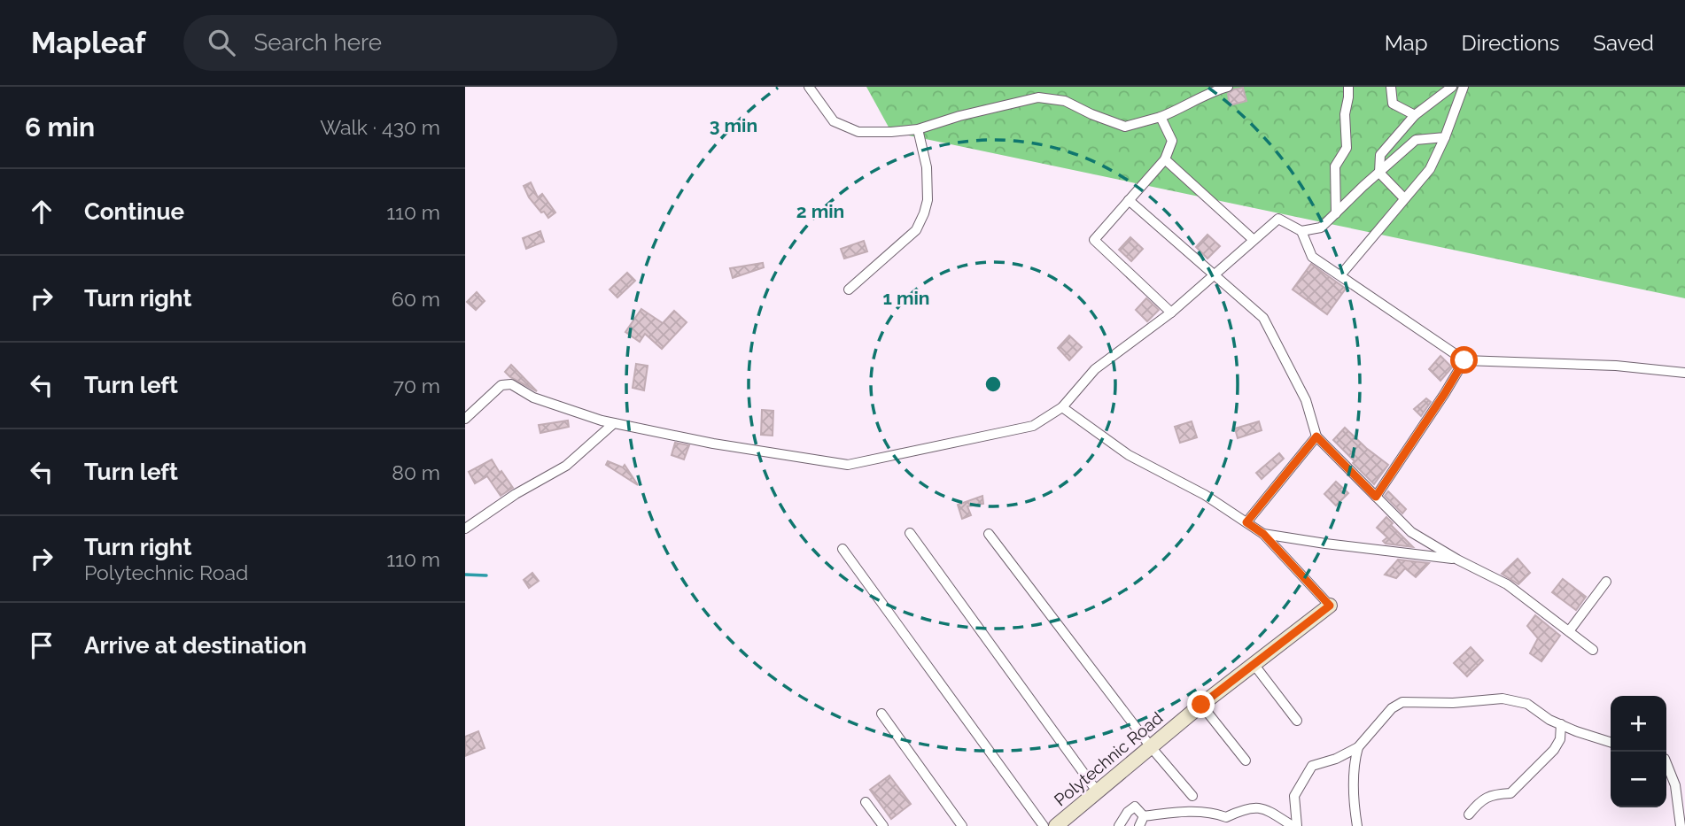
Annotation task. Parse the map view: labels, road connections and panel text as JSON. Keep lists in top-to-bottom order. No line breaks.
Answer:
{"streets":{"street":["Polytechnic Road"]},"page":{"header":"Mapleaf","search":"Search here","nav":["Map","Directions","Saved"],"heading":["6 min","Walk · 430 m"],"list":[["Continue","110 m"],["Turn right","60 m"],["Turn left","70 m"],["Turn left","80 m"],["Turn right","Polytechnic Road","110 m"],"Arrive at destination"],"map_buttons":["+","−"]},"rings":["3 min","2 min","1 min"]}
